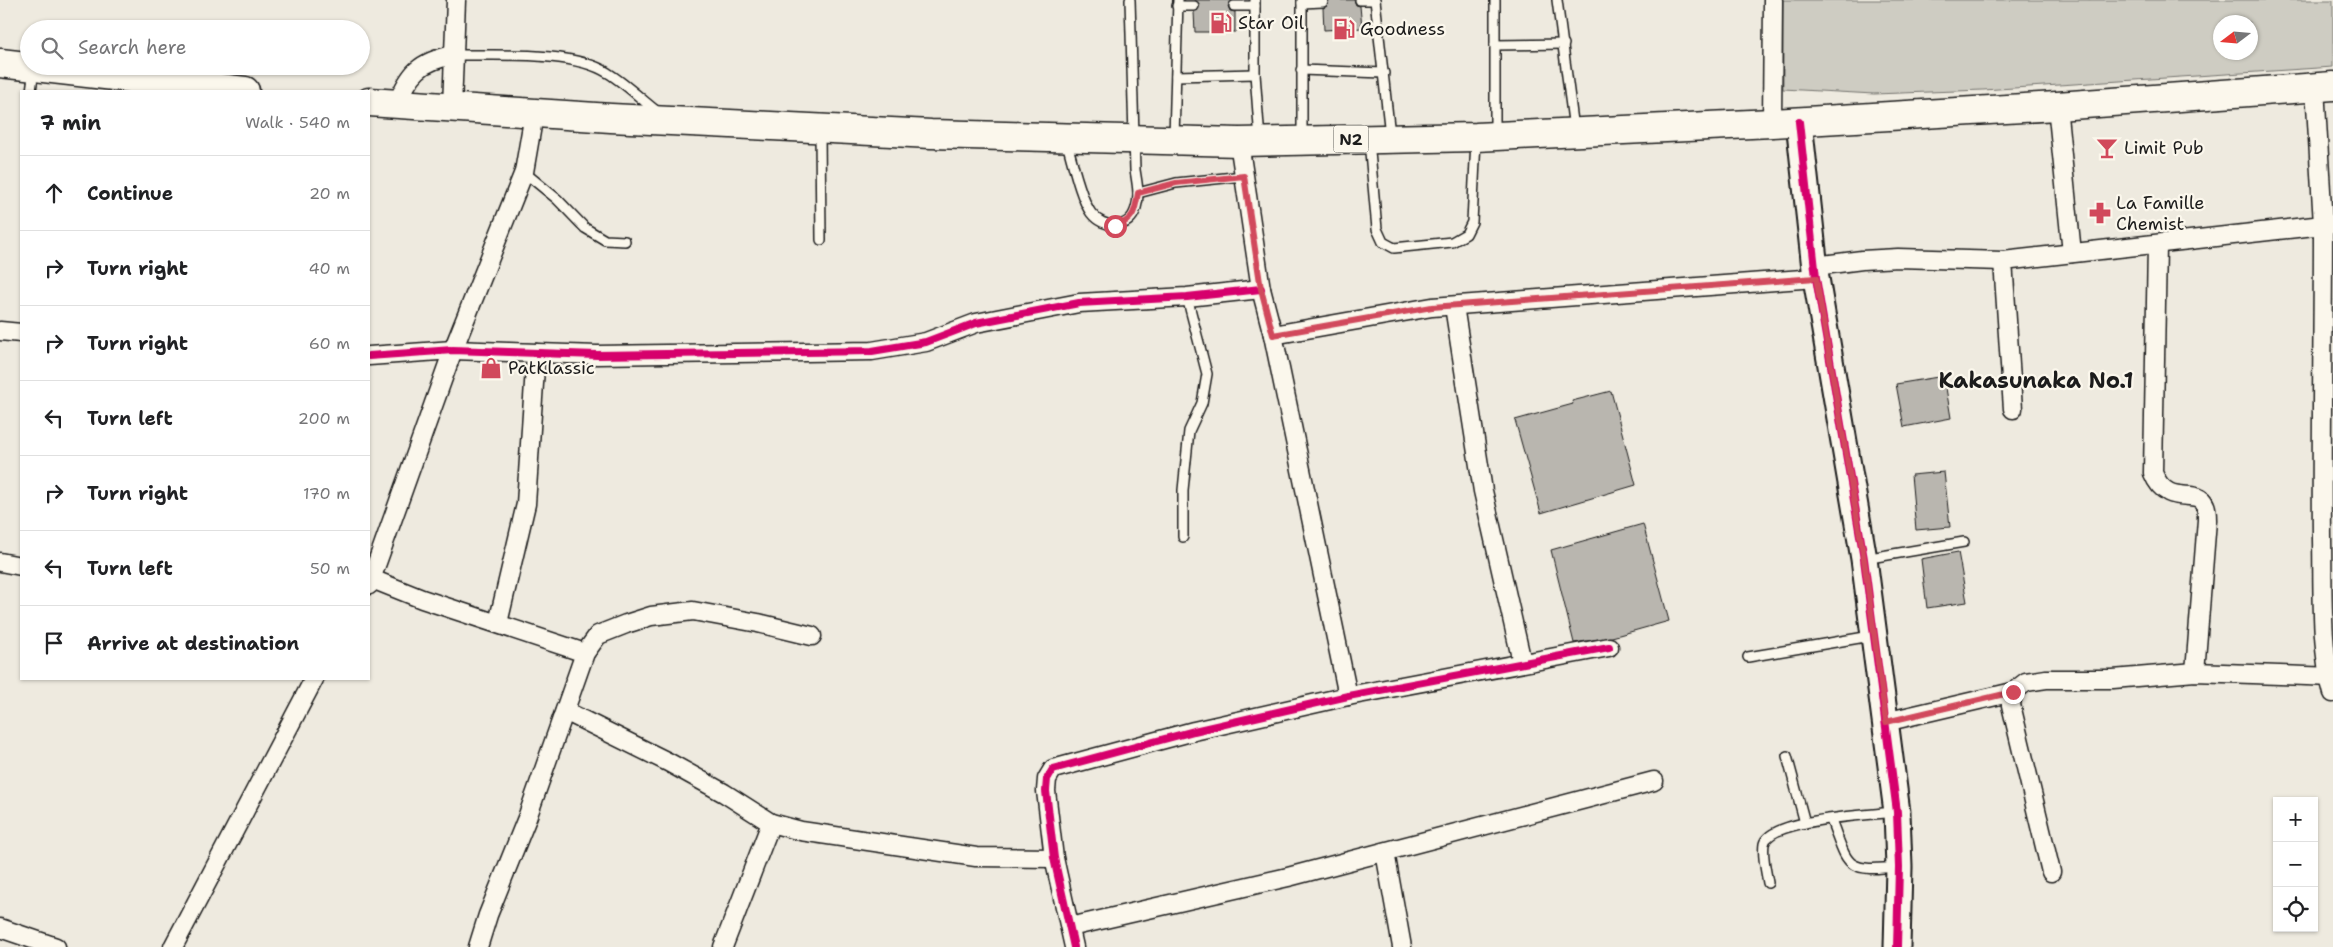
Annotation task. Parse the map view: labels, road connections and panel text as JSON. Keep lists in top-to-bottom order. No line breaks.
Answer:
{"streets":{"highway":["N2"]},"districts":["Kakasunaka No.1"],"places":{"fuel station":["Star Oil","Goodness"],"bar":["Limit Pub"],"pharmacy":["La Famille Chemist"],"shop":["PatKlassic"]},"north":"left","page":{"search":"Search here","heading":["7 min","Walk · 540 m"],"list":[["Continue","20 m"],["Turn right","40 m"],["Turn right","60 m"],["Turn left","200 m"],["Turn right","170 m"],["Turn left","50 m"],"Arrive at destination"],"map_buttons":["+","−"]}}
